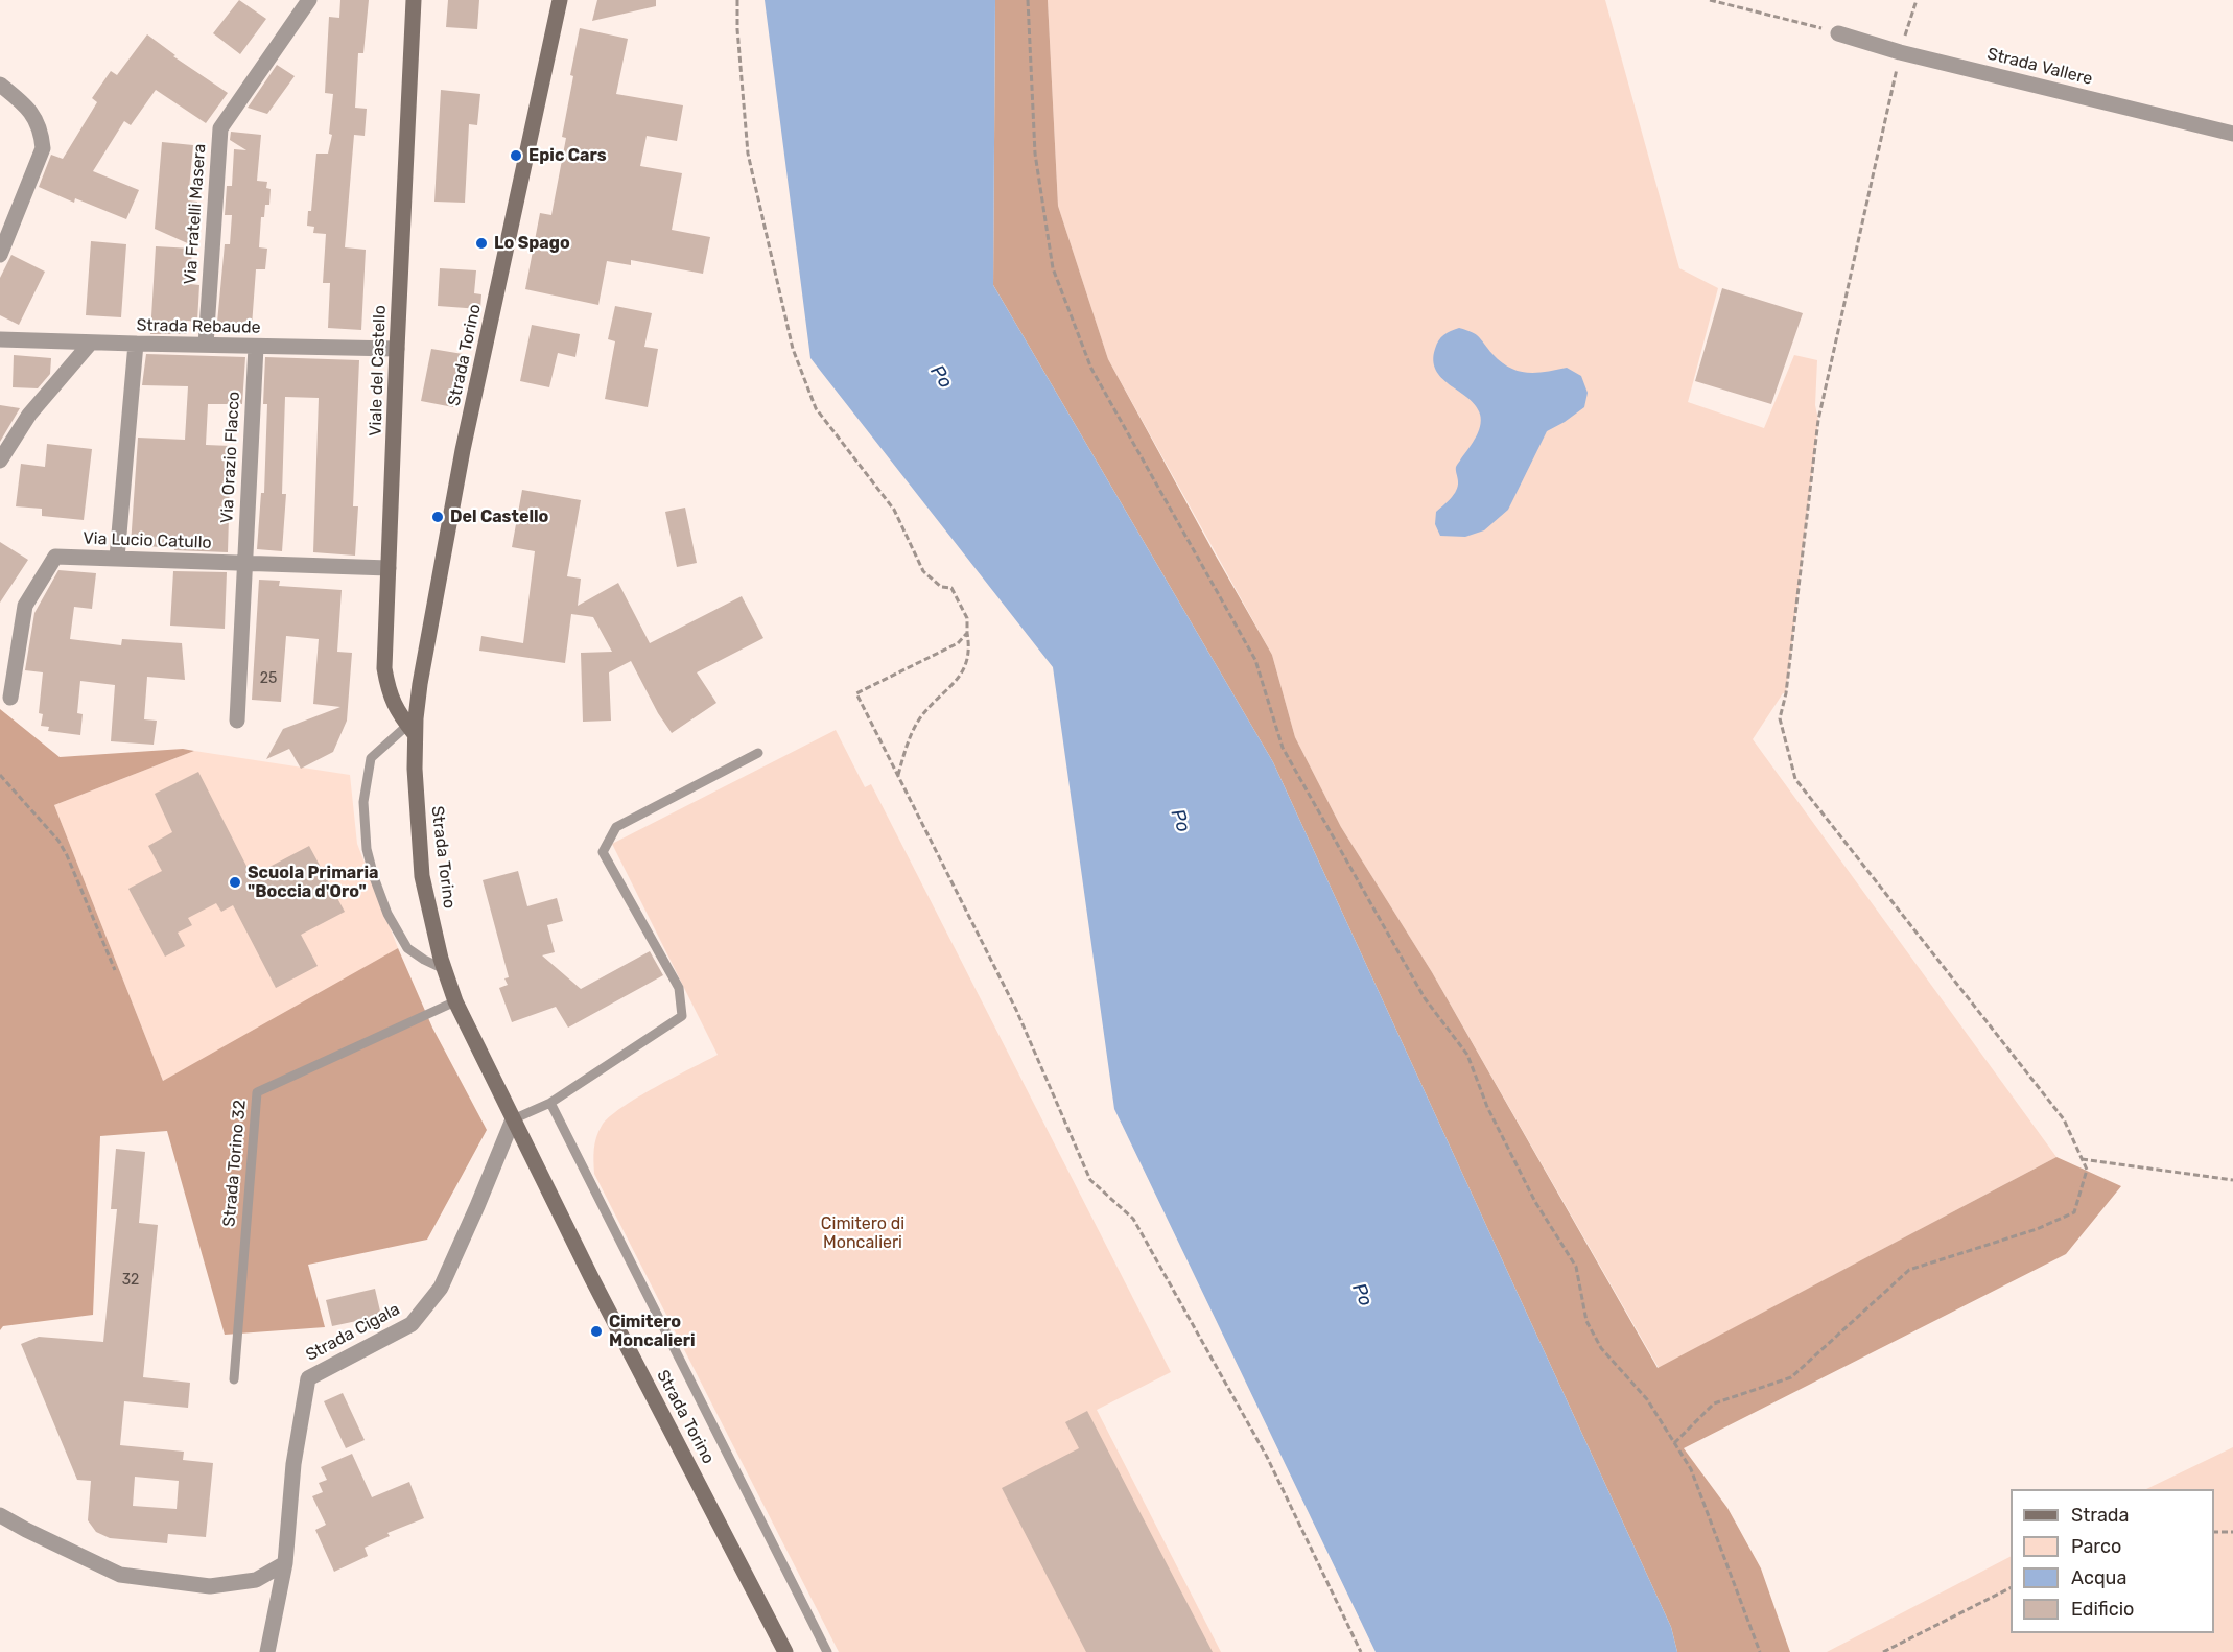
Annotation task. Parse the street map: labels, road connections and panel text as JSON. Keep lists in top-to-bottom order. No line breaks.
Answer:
{"streets":{"main road":["Strada Torino","Viale del Castello"],"street":["Strada Vallere","Via Fratelli Masera","Strada Rebaude","Via Orazio Flacco","Via Lucio Catullo","Strada Cigala"],"lane":["Strada Torino 32"]},"crossings":[["Via Fratelli Masera","Strada Rebaude"],["Strada Rebaude","Viale del Castello"],["Strada Rebaude","Via Orazio Flacco"],["Strada Torino","Viale del Castello"],["Strada Torino","Strada Torino 32"],["Strada Torino","Strada Cigala"],["Viale del Castello","Via Lucio Catullo"],["Via Orazio Flacco","Via Lucio Catullo"]],"water":["Po"],"parks":["Cimitero di Moncalieri"],"places":["Epic Cars","Lo Spago","Del Castello","Scuola Primaria \"Boccia d'Oro\"","Cimitero Moncalieri"],"house_numbers":["25","32"],"legend":["Strada","Parco","Acqua","Edificio"]}
